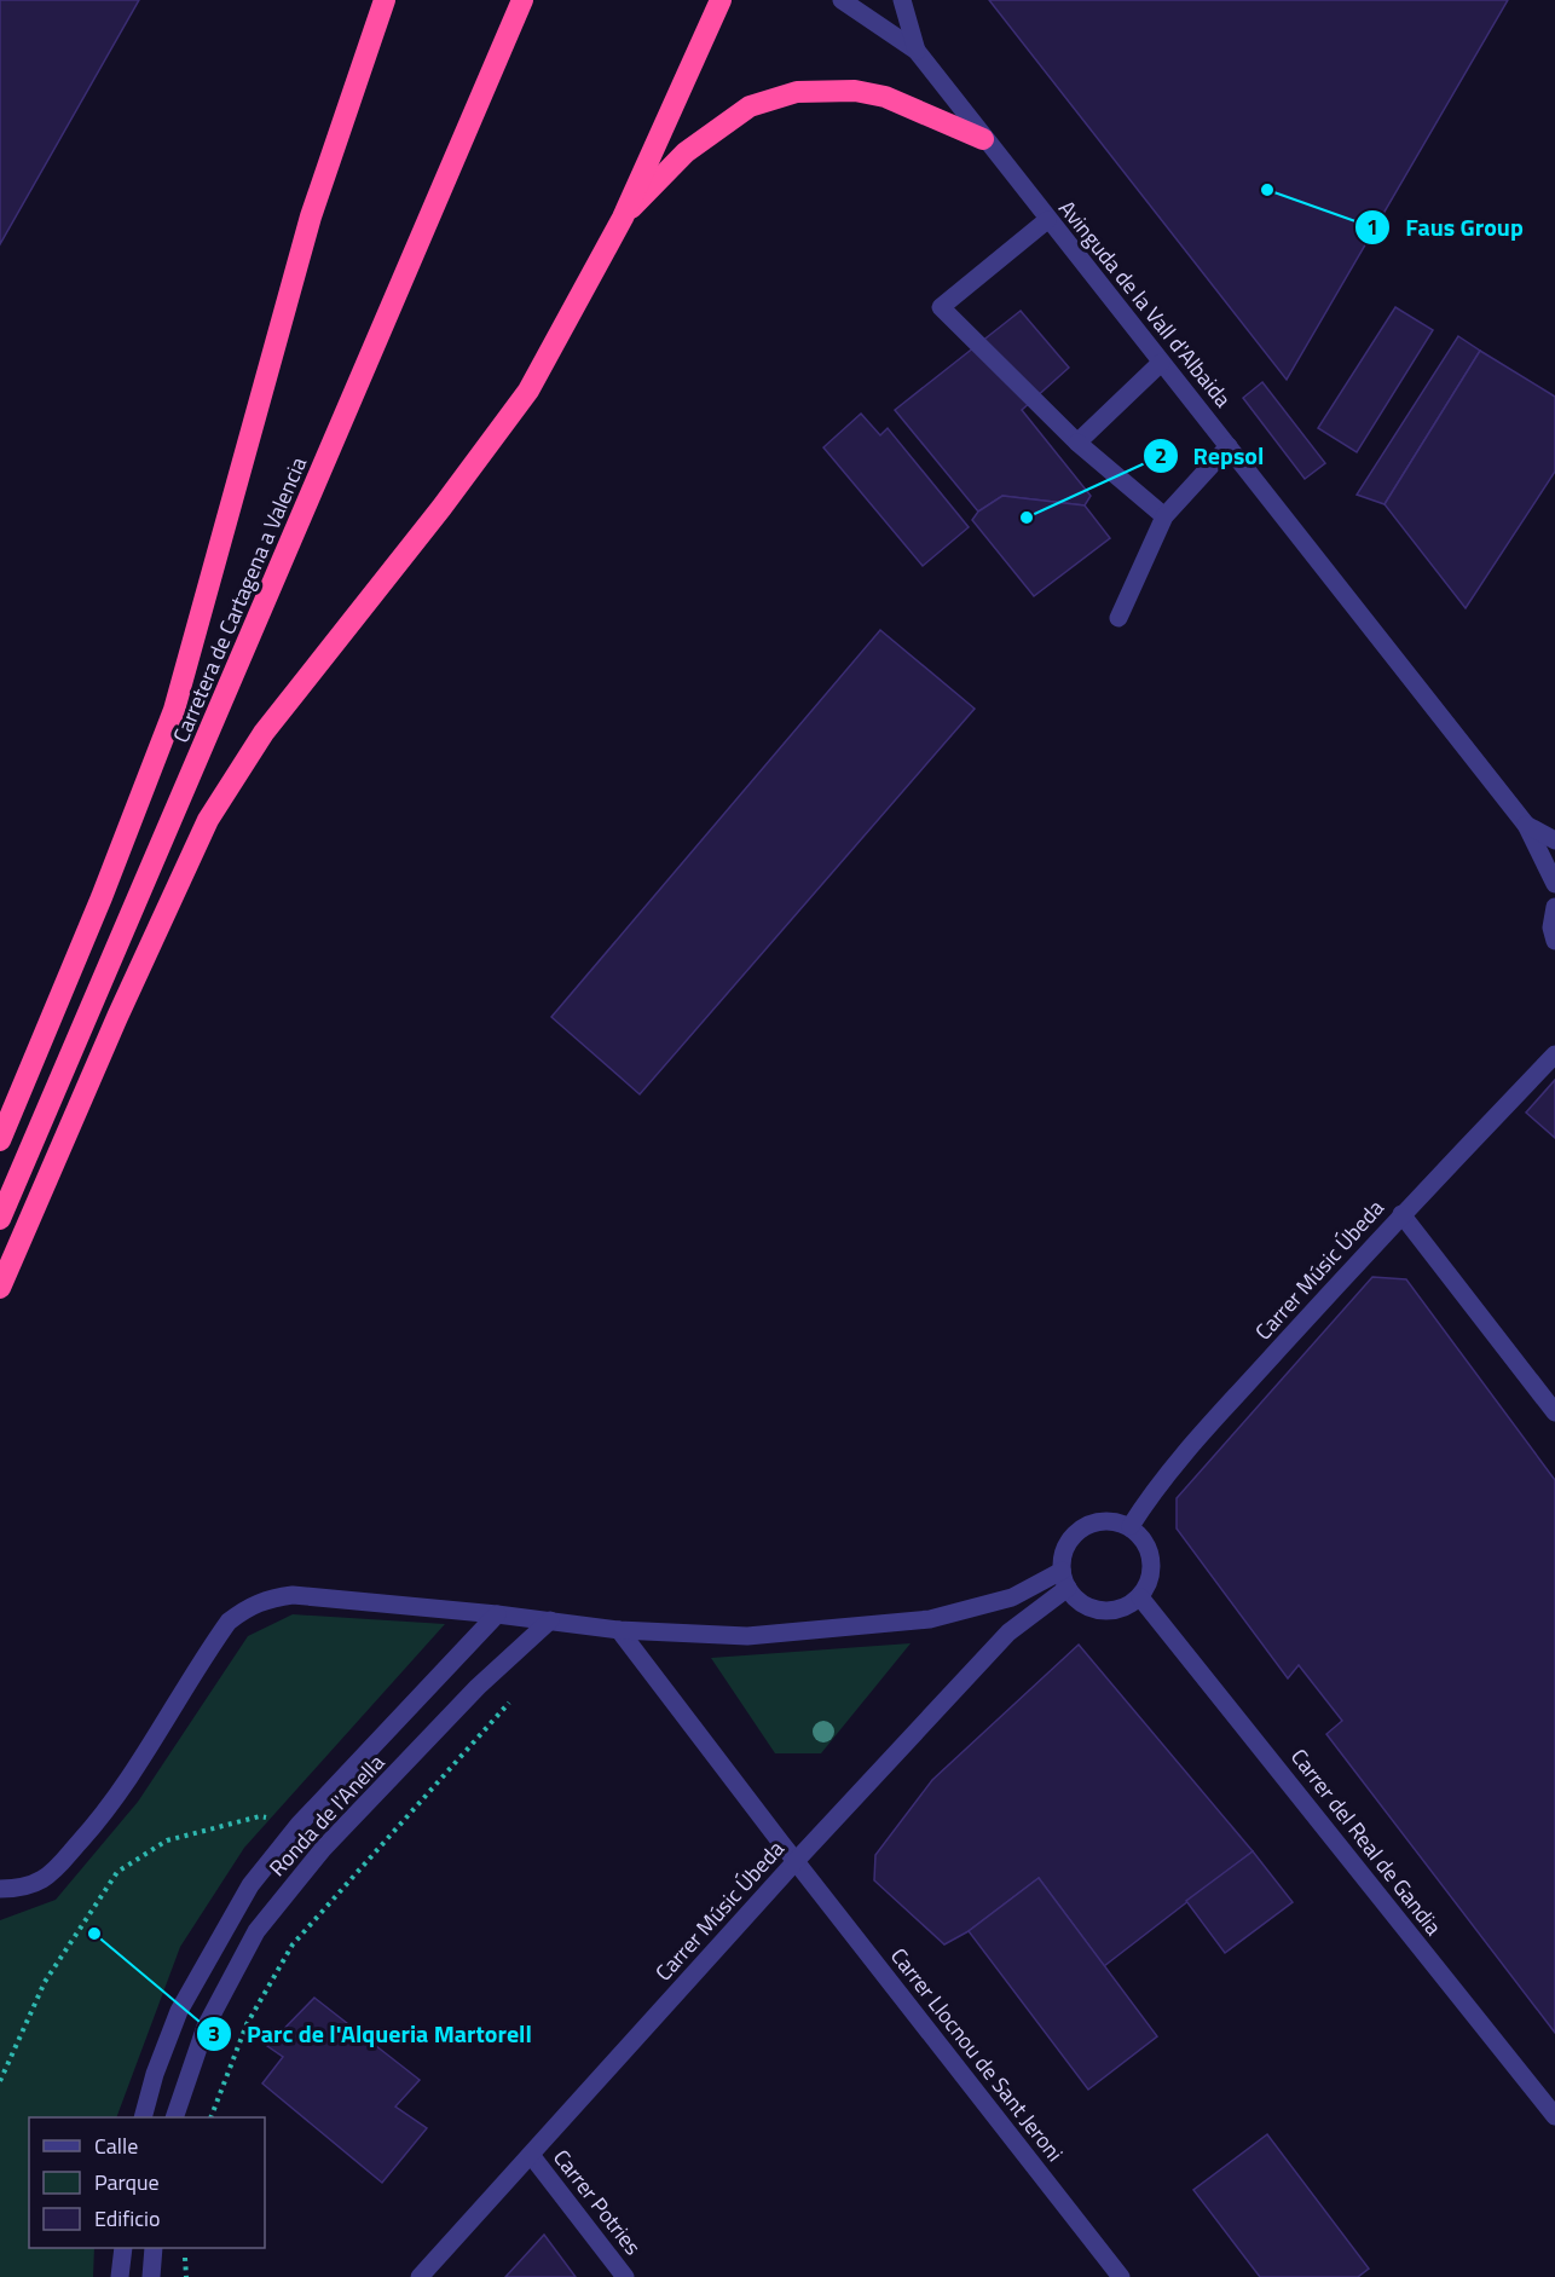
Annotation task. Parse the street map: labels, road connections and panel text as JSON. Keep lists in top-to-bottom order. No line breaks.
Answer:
{"streets":{"highway":["Carretera de Cartagena a Valencia"],"street":["Avinguda de la Vall d'Albaida","Carrer Músic Úbeda","Ronda de l'Anella","Carrer del Real de Gandia","Carrer Llocnou de Sant Jeroni","Carrer Potries"]},"crossings":[["Carrer Músic Úbeda","Carrer del Real de Gandia"],["Carrer Músic Úbeda","Carrer Llocnou de Sant Jeroni"],["Carrer Músic Úbeda","Carrer Potries"]],"places":["Faus Group","Repsol","Parc de l'Alqueria Martorell"],"legend":["Calle","Parque","Edificio"]}
